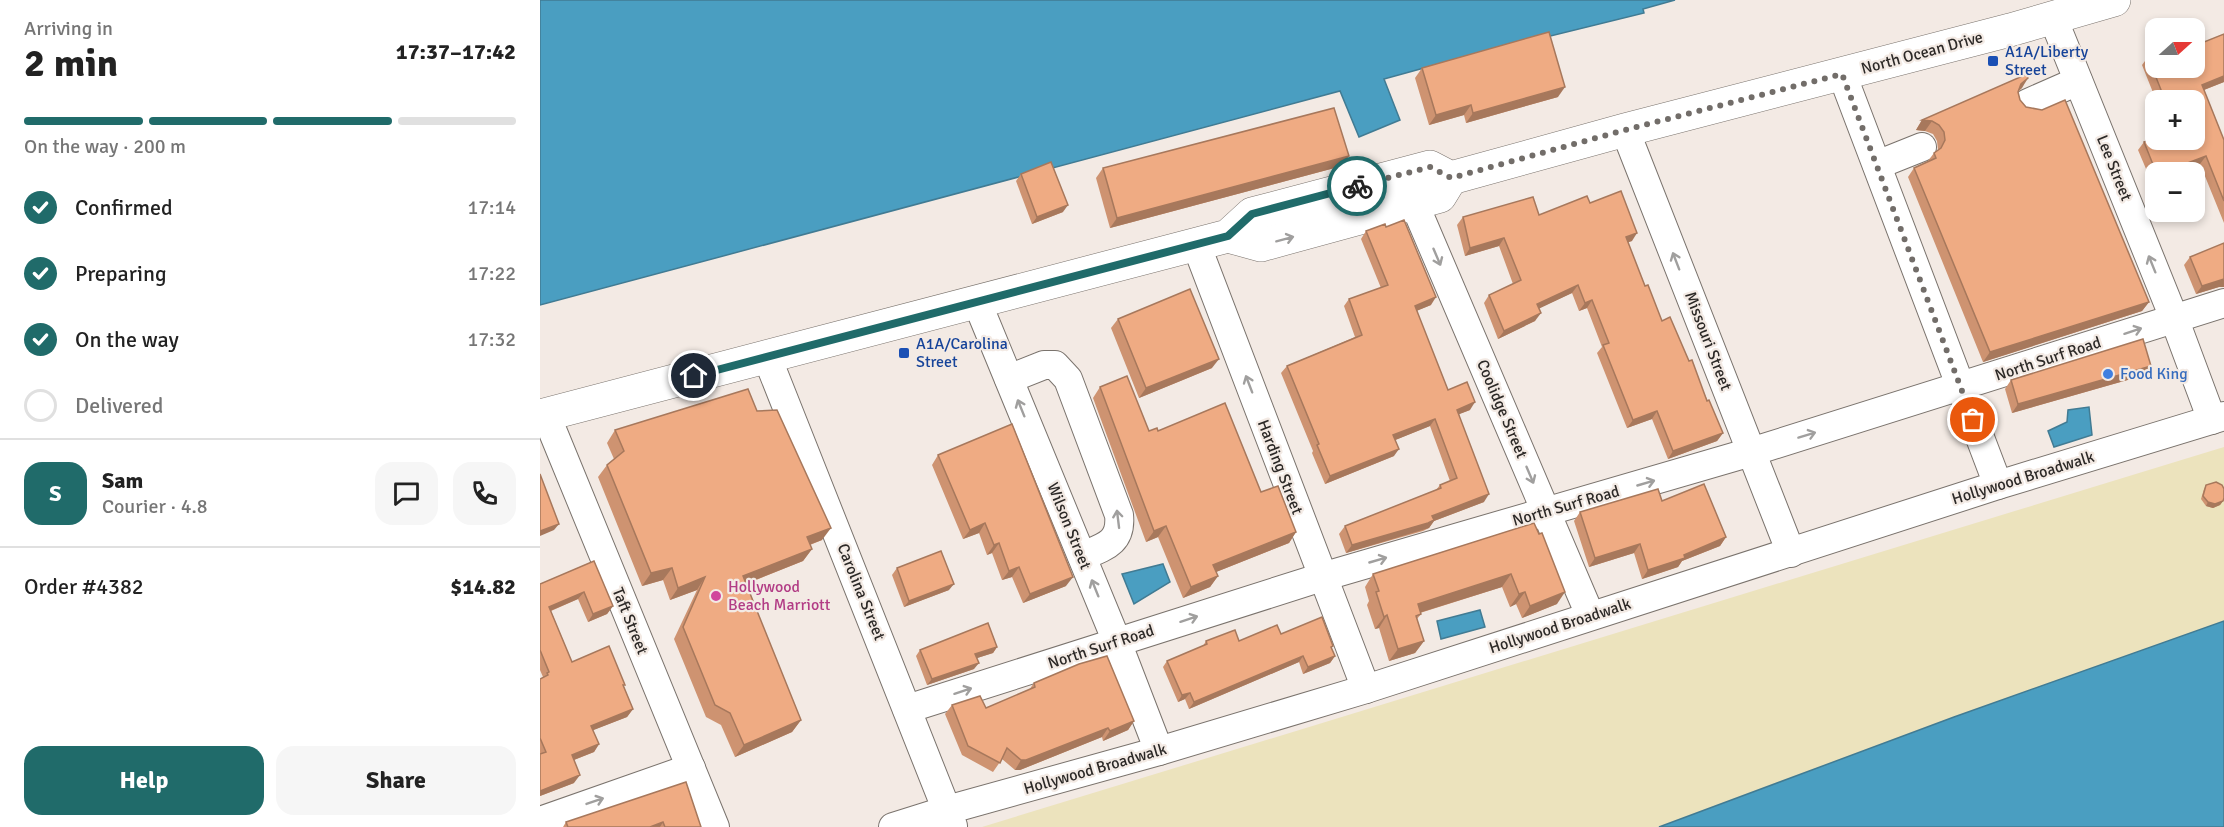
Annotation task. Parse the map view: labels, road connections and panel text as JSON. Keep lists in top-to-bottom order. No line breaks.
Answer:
{"streets":{"main road":["North Ocean Drive"],"street":["Lee Street","Missouri Street","North Surf Road","Coolidge Street","Harding Street","Hollywood Broadwalk","Wilson Street","Carolina Street","Taft Street"]},"crossings":[["North Ocean Drive","Lee Street"],["North Ocean Drive","Missouri Street"],["Lee Street","North Surf Road"],["Lee Street","Hollywood Broadwalk"],["Missouri Street","North Surf Road"],["Missouri Street","Hollywood Broadwalk"],["North Surf Road","Coolidge Street"],["North Surf Road","Harding Street"],["North Surf Road","Wilson Street"],["North Surf Road","Carolina Street"],["Coolidge Street","Hollywood Broadwalk"],["Harding Street","Hollywood Broadwalk"],["Hollywood Broadwalk","Wilson Street"],["Hollywood Broadwalk","Carolina Street"]],"one_way":["North Surf Road","Coolidge Street","Harding Street","Wilson Street"],"places":{"transit":["A1A/Liberty Street","A1A/Carolina Street"],"other":["Food King","Hollywood Beach Marriott"]},"north":"right","page":{"heading":["2 min","Arriving in","17:37–17:42"],"panel":["Sam","Courier · 4.8","Order #4382","$14.82"],"map_buttons":["+","−"],"bar":"On the way · 200 m","list":[["Confirmed","17:14"],["Preparing","17:22"],["On the way","17:32"],"Delivered"],"round":"S","buttons":["Help","Share"]}}
